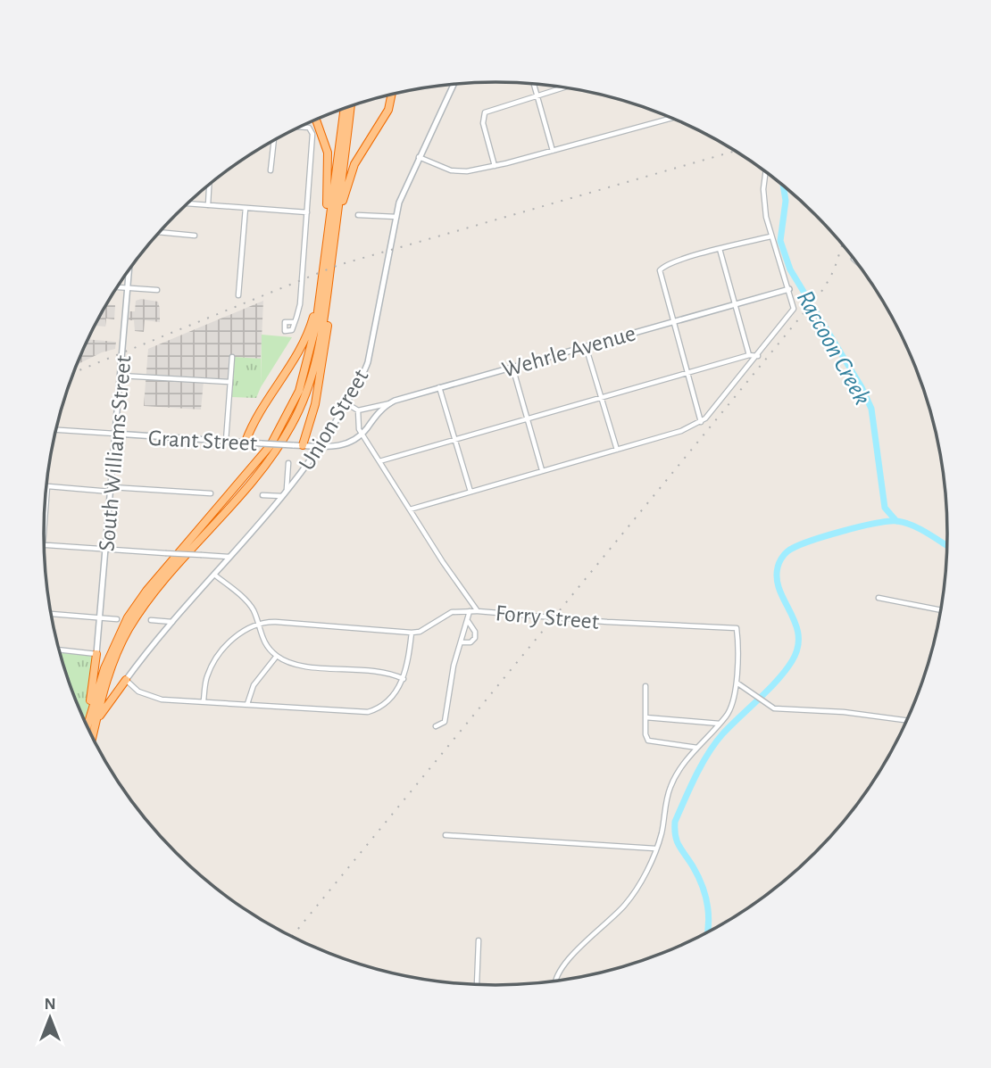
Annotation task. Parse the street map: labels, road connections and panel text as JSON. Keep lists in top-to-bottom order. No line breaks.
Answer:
{"streets":{"street":["Wehrle Avenue","Union Street","Grant Street","South Williams Street","Forry Street"]},"crossings":[["Wehrle Avenue","Forry Street"],["Union Street","Grant Street"],["Grant Street","South Williams Street"]],"water":["Raccoon Creek"],"north":"top"}
